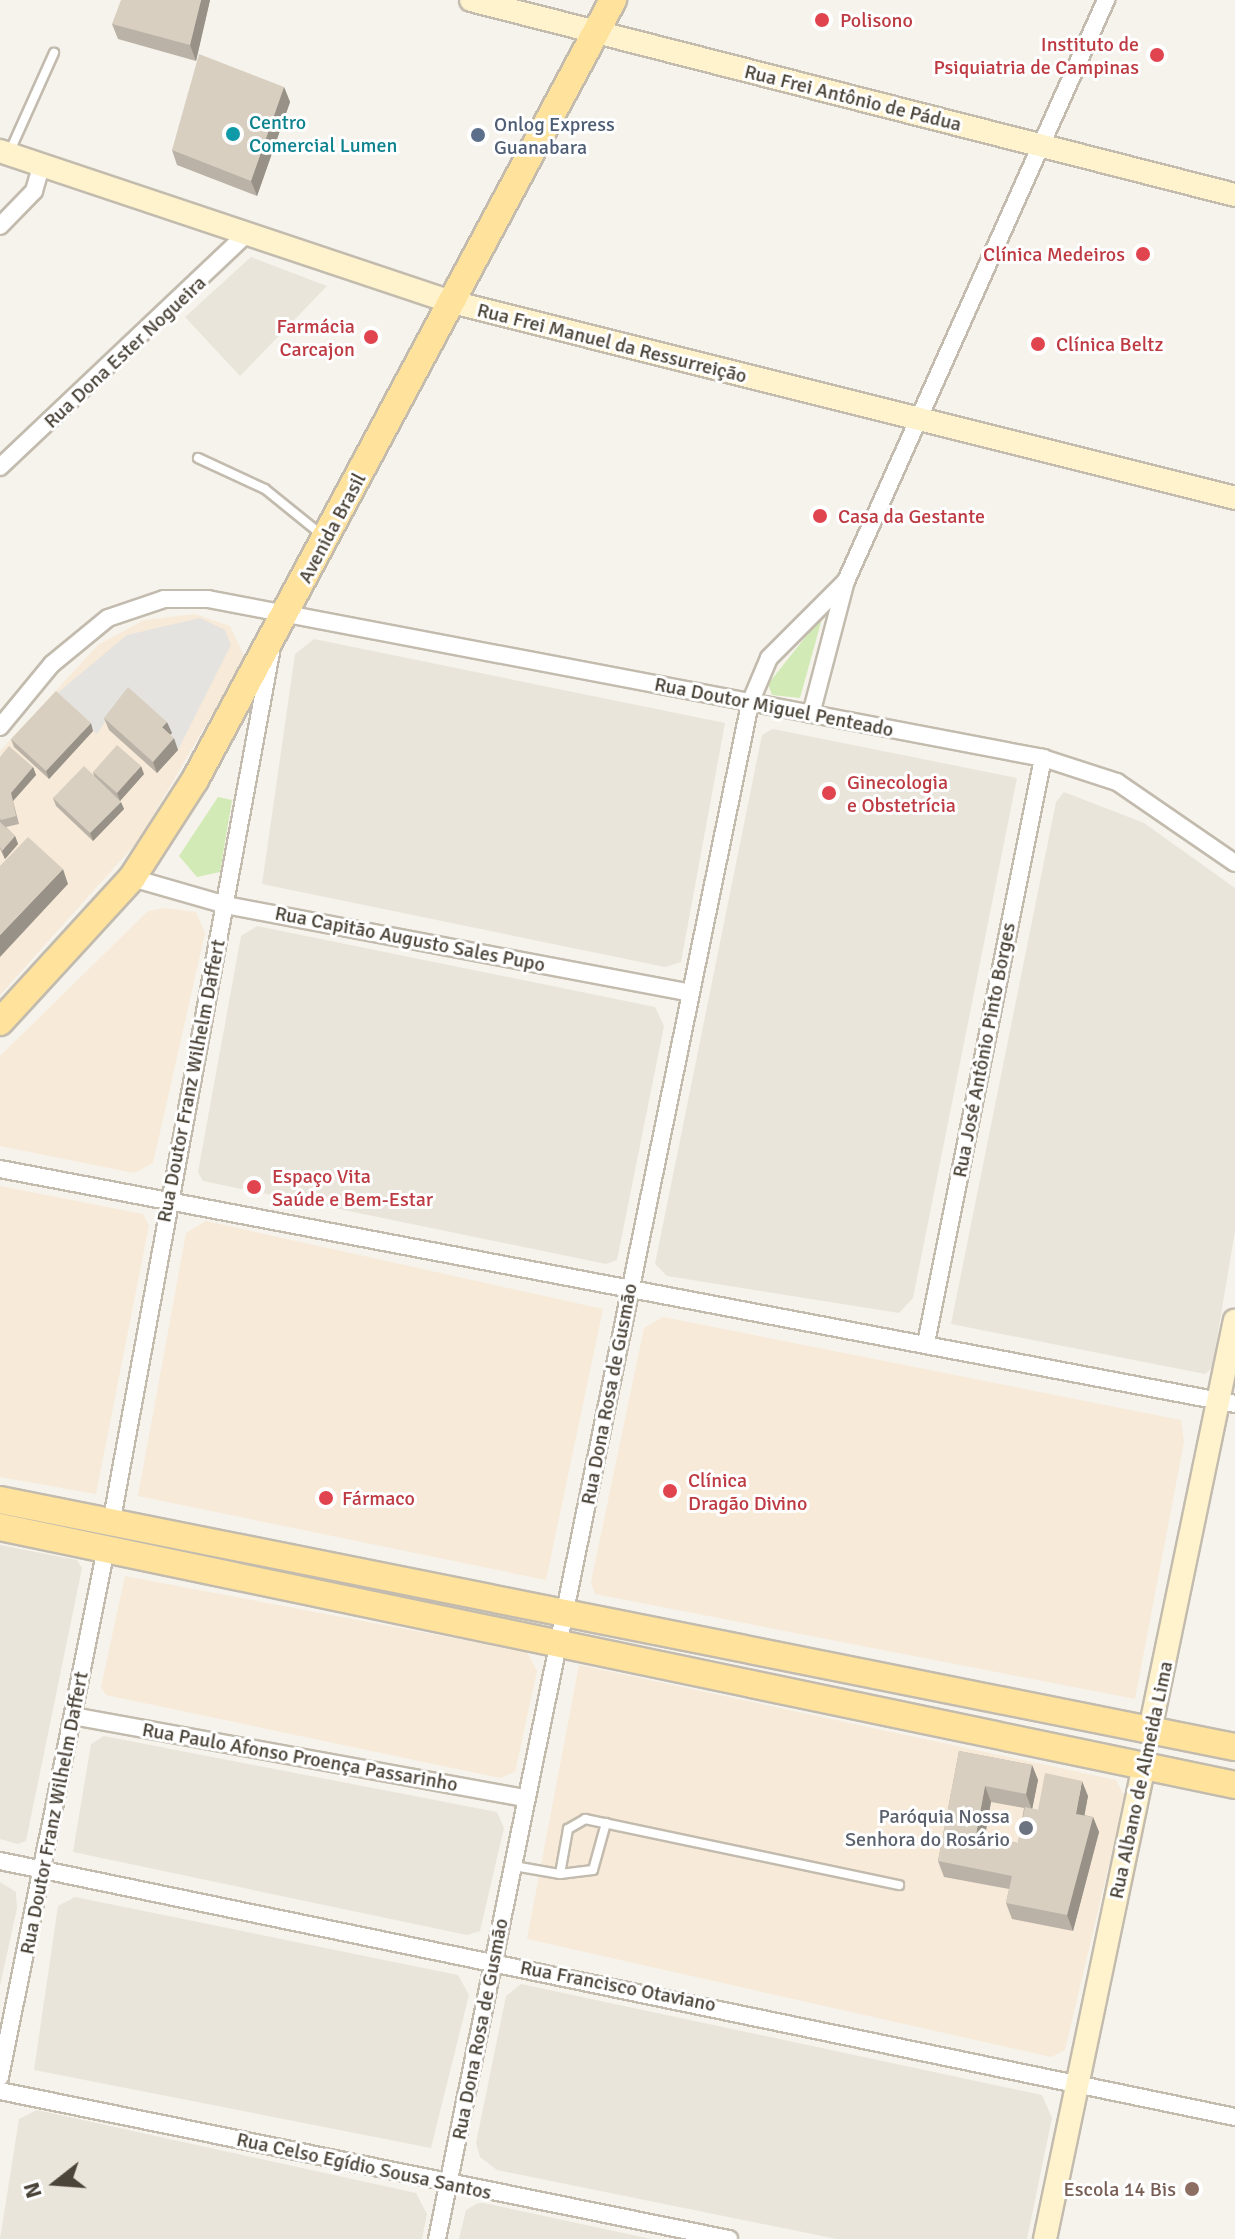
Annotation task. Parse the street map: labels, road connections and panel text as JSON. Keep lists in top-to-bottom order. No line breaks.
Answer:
{"streets":{"main road":["Avenida Brasil"],"street":["Rua Frei Antônio de Pádua","Rua Frei Manuel da Ressurreição","Rua Dona Ester Nogueira","Rua Doutor Miguel Penteado","Rua Capitão Augusto Sales Pupo","Rua José Antônio Pinto Borges","Rua Doutor Franz Wilhelm Daffert","Rua Dona Rosa de Gusmão","Rua Paulo Afonso Proença Passarinho","Rua Albano de Almeida Lima","Rua Francisco Otaviano","Rua Celso Egídio Sousa Santos"]},"crossings":[["Rua Frei Antônio de Pádua","Avenida Brasil"],["Rua Frei Antônio de Pádua","Rua Dona Rosa de Gusmão"],["Rua Frei Manuel da Ressurreição","Rua Dona Ester Nogueira"],["Rua Frei Manuel da Ressurreição","Avenida Brasil"],["Rua Frei Manuel da Ressurreição","Rua Dona Rosa de Gusmão"],["Avenida Brasil","Rua Doutor Miguel Penteado"],["Avenida Brasil","Rua Capitão Augusto Sales Pupo"],["Avenida Brasil","Rua Doutor Franz Wilhelm Daffert"],["Rua Doutor Miguel Penteado","Rua José Antônio Pinto Borges"],["Rua Doutor Miguel Penteado","Rua Dona Rosa de Gusmão"],["Rua Capitão Augusto Sales Pupo","Rua Doutor Franz Wilhelm Daffert"],["Rua Capitão Augusto Sales Pupo","Rua Dona Rosa de Gusmão"],["Rua Doutor Franz Wilhelm Daffert","Rua Paulo Afonso Proença Passarinho"],["Rua Doutor Franz Wilhelm Daffert","Rua Francisco Otaviano"],["Rua Dona Rosa de Gusmão","Rua Paulo Afonso Proença Passarinho"],["Rua Dona Rosa de Gusmão","Rua Francisco Otaviano"],["Rua Dona Rosa de Gusmão","Rua Celso Egídio Sousa Santos"],["Rua Albano de Almeida Lima","Rua Francisco Otaviano"]],"places":["Polisono","Instituto de Psiquiatria de Campinas","Centro Comercial Lumen","Onlog Express Guanabara","Clínica Medeiros","Farmácia Carcajon","Clínica Beltz","Casa da Gestante","Ginecologia e Obstetrícia","Espaço Vita Saúde e Bem-Estar","Clínica Dragão Divino","Fármaco","Paróquia Nossa Senhora do Rosário","Escola 14 Bis"],"north":"left"}
